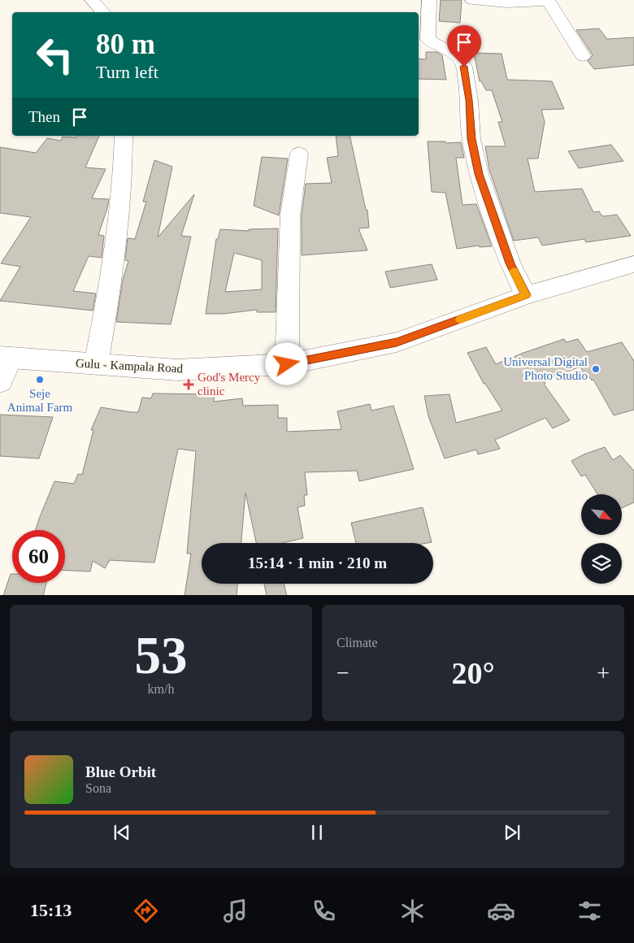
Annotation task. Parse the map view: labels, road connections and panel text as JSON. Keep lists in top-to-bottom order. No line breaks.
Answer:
{"streets":{"street":["Gulu - Kampala Road"]},"places":{"other":["Universal Digital Photo Studio","Seje Animal Farm"],"health":["God's Mercy clinic"]},"north":"bottom right","page":{"turn":["80 m","Turn left"],"then":"Then","limit":"60","trip":"15:14 · 1 min · 210 m","tile":[["53","km/h"],"Climate"],"heat":["−","20°","+"],"song":["Blue Orbit","Sona"],"tabs":"15:13"}}
